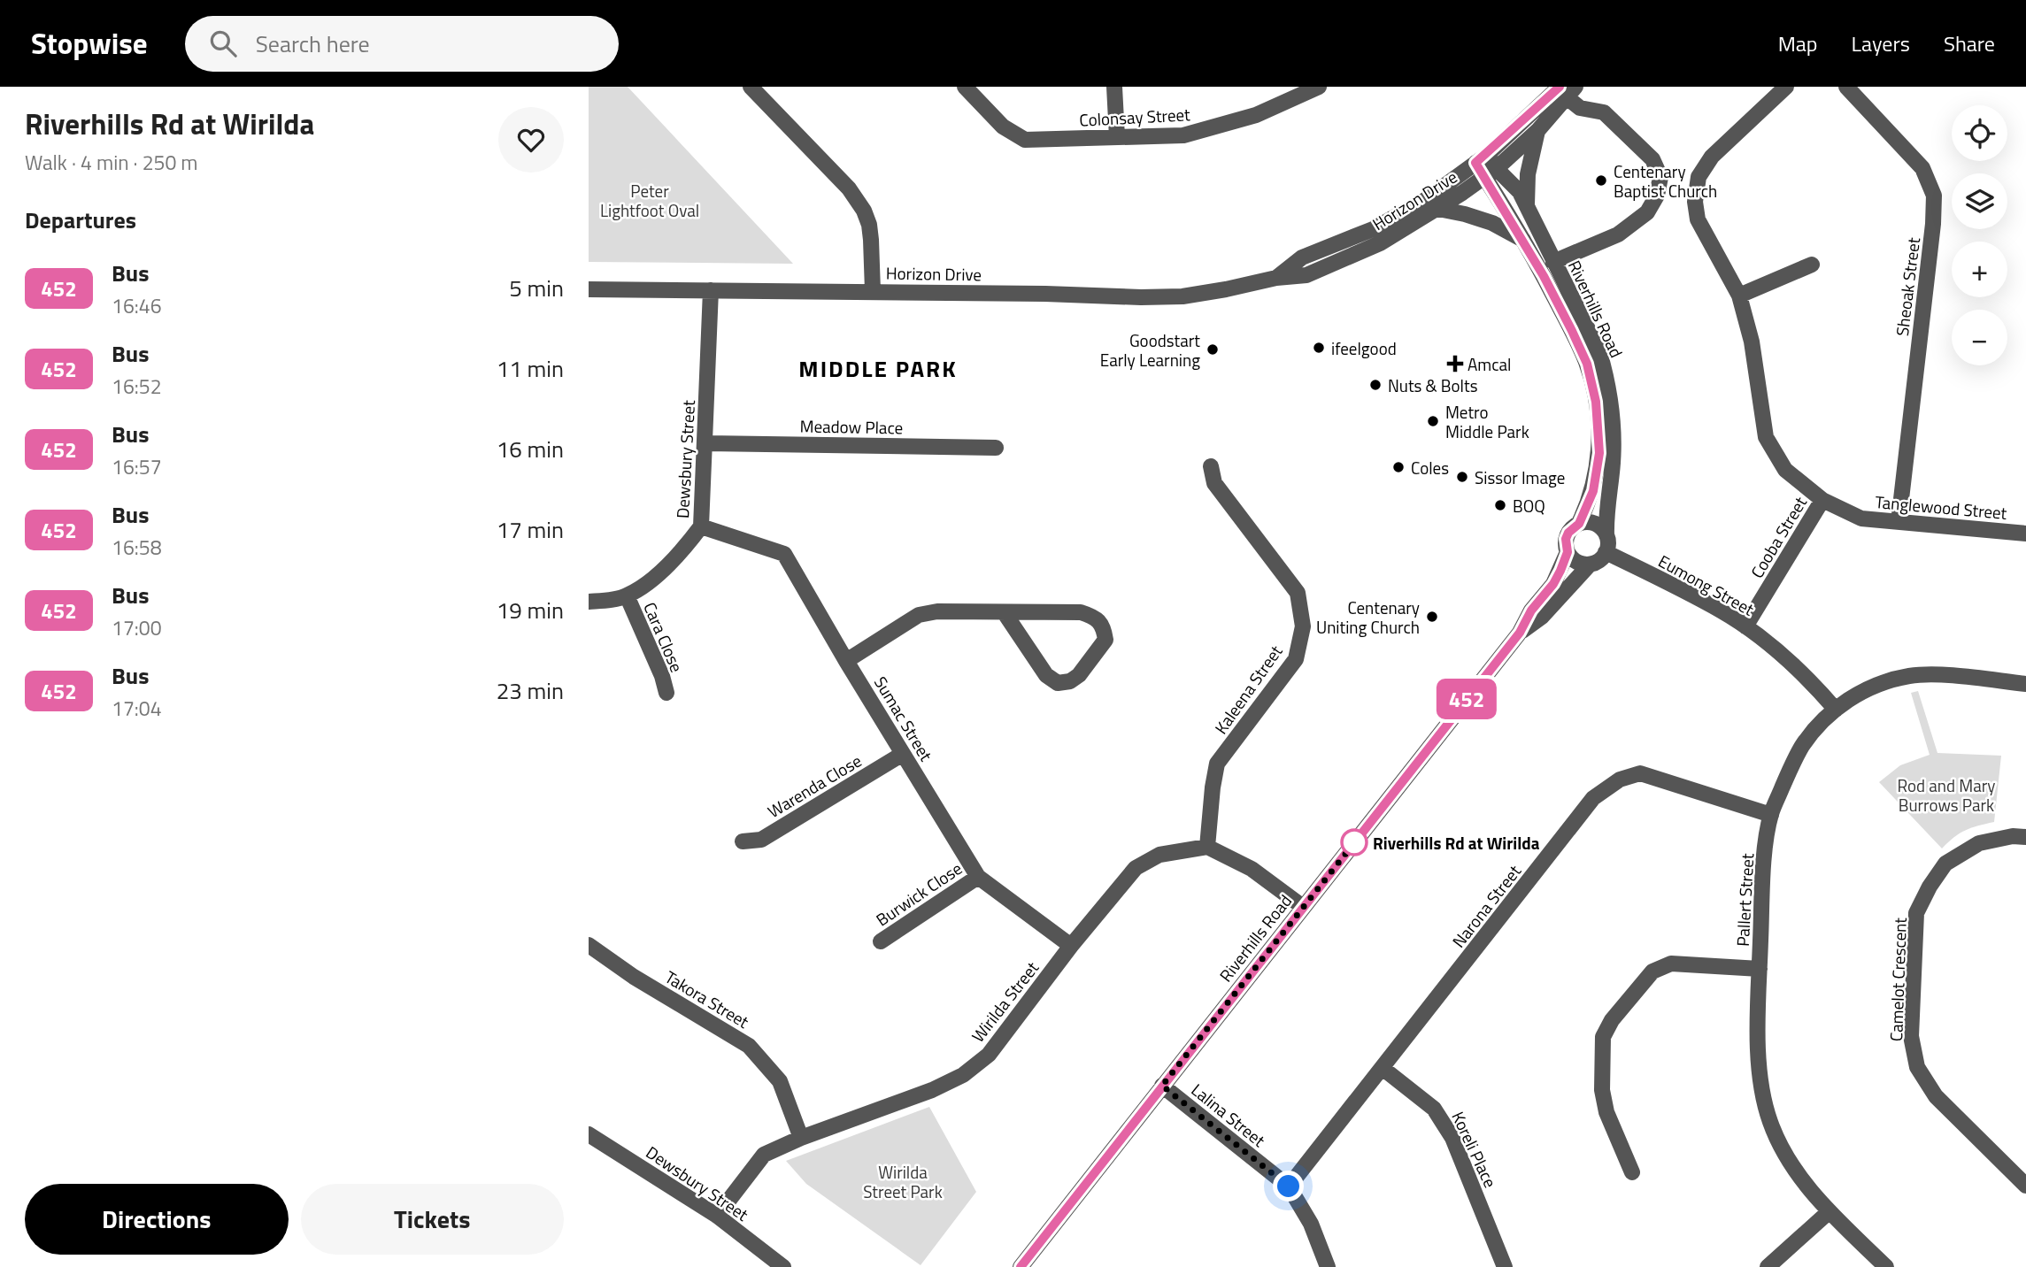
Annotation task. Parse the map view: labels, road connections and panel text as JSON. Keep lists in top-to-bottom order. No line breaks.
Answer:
{"streets":{"street":["Colonsay Street","Horizon Drive","Sheoak Street","Riverhills Road","Meadow Place","Dewsbury Street","Tanglewood Street","Cooba Street","Eumong Street","Cara Close","Kaleena Street","Sumac Street","Warenda Close","Burwick Close","Pallert Street","Narona Street","Camelot Crescent","Takora Street","Wirilda Street","Lalina Street","Koreli Place"]},"crossings":[["Horizon Drive","Riverhills Road"],["Horizon Drive","Dewsbury Street"],["Sheoak Street","Tanglewood Street"],["Riverhills Road","Eumong Street"],["Riverhills Road","Lalina Street"],["Meadow Place","Dewsbury Street"],["Dewsbury Street","Cara Close"],["Dewsbury Street","Sumac Street"],["Dewsbury Street","Wirilda Street"],["Tanglewood Street","Cooba Street"],["Cooba Street","Eumong Street"],["Eumong Street","Pallert Street"],["Kaleena Street","Wirilda Street"],["Sumac Street","Warenda Close"],["Sumac Street","Burwick Close"],["Sumac Street","Wirilda Street"],["Pallert Street","Narona Street"],["Narona Street","Lalina Street"],["Narona Street","Koreli Place"],["Takora Street","Wirilda Street"]],"districts":["MIDDLE PARK"],"parks":["Peter Lightfoot Oval","Rod and Mary Burrows Park","Wirilda Street Park"],"places":{"other":["Centenary Baptist Church","ifeelgood","Goodstart Early Learning","Nuts & Bolts","Metro Middle Park","Coles","Sissor Image","BOQ","Centenary Uniting Church","Riverhills Rd at Wirilda"],"health":["Amcal"]},"lines":["bus line 452"],"page":{"header":"Stopwise","search":"Search here","nav":["Map","Layers","Share"],"heading":[["Riverhills Rd at Wirilda","Walk · 4 min · 250 m"],"Departures"],"on_map":"452","map_buttons":["+","−"],"list":[{"mark":"452","name":"Bus","note":"16:46","value":"5 min"},{"mark":"452","name":"Bus","note":"16:52","value":"11 min"},{"mark":"452","name":"Bus","note":"16:57","value":"16 min"},{"mark":"452","name":"Bus","note":"16:58","value":"17 min"},{"mark":"452","name":"Bus","note":"17:00","value":"19 min"},{"mark":"452","name":"Bus","note":"17:04","value":"23 min"}],"buttons":["Directions","Tickets"]}}
